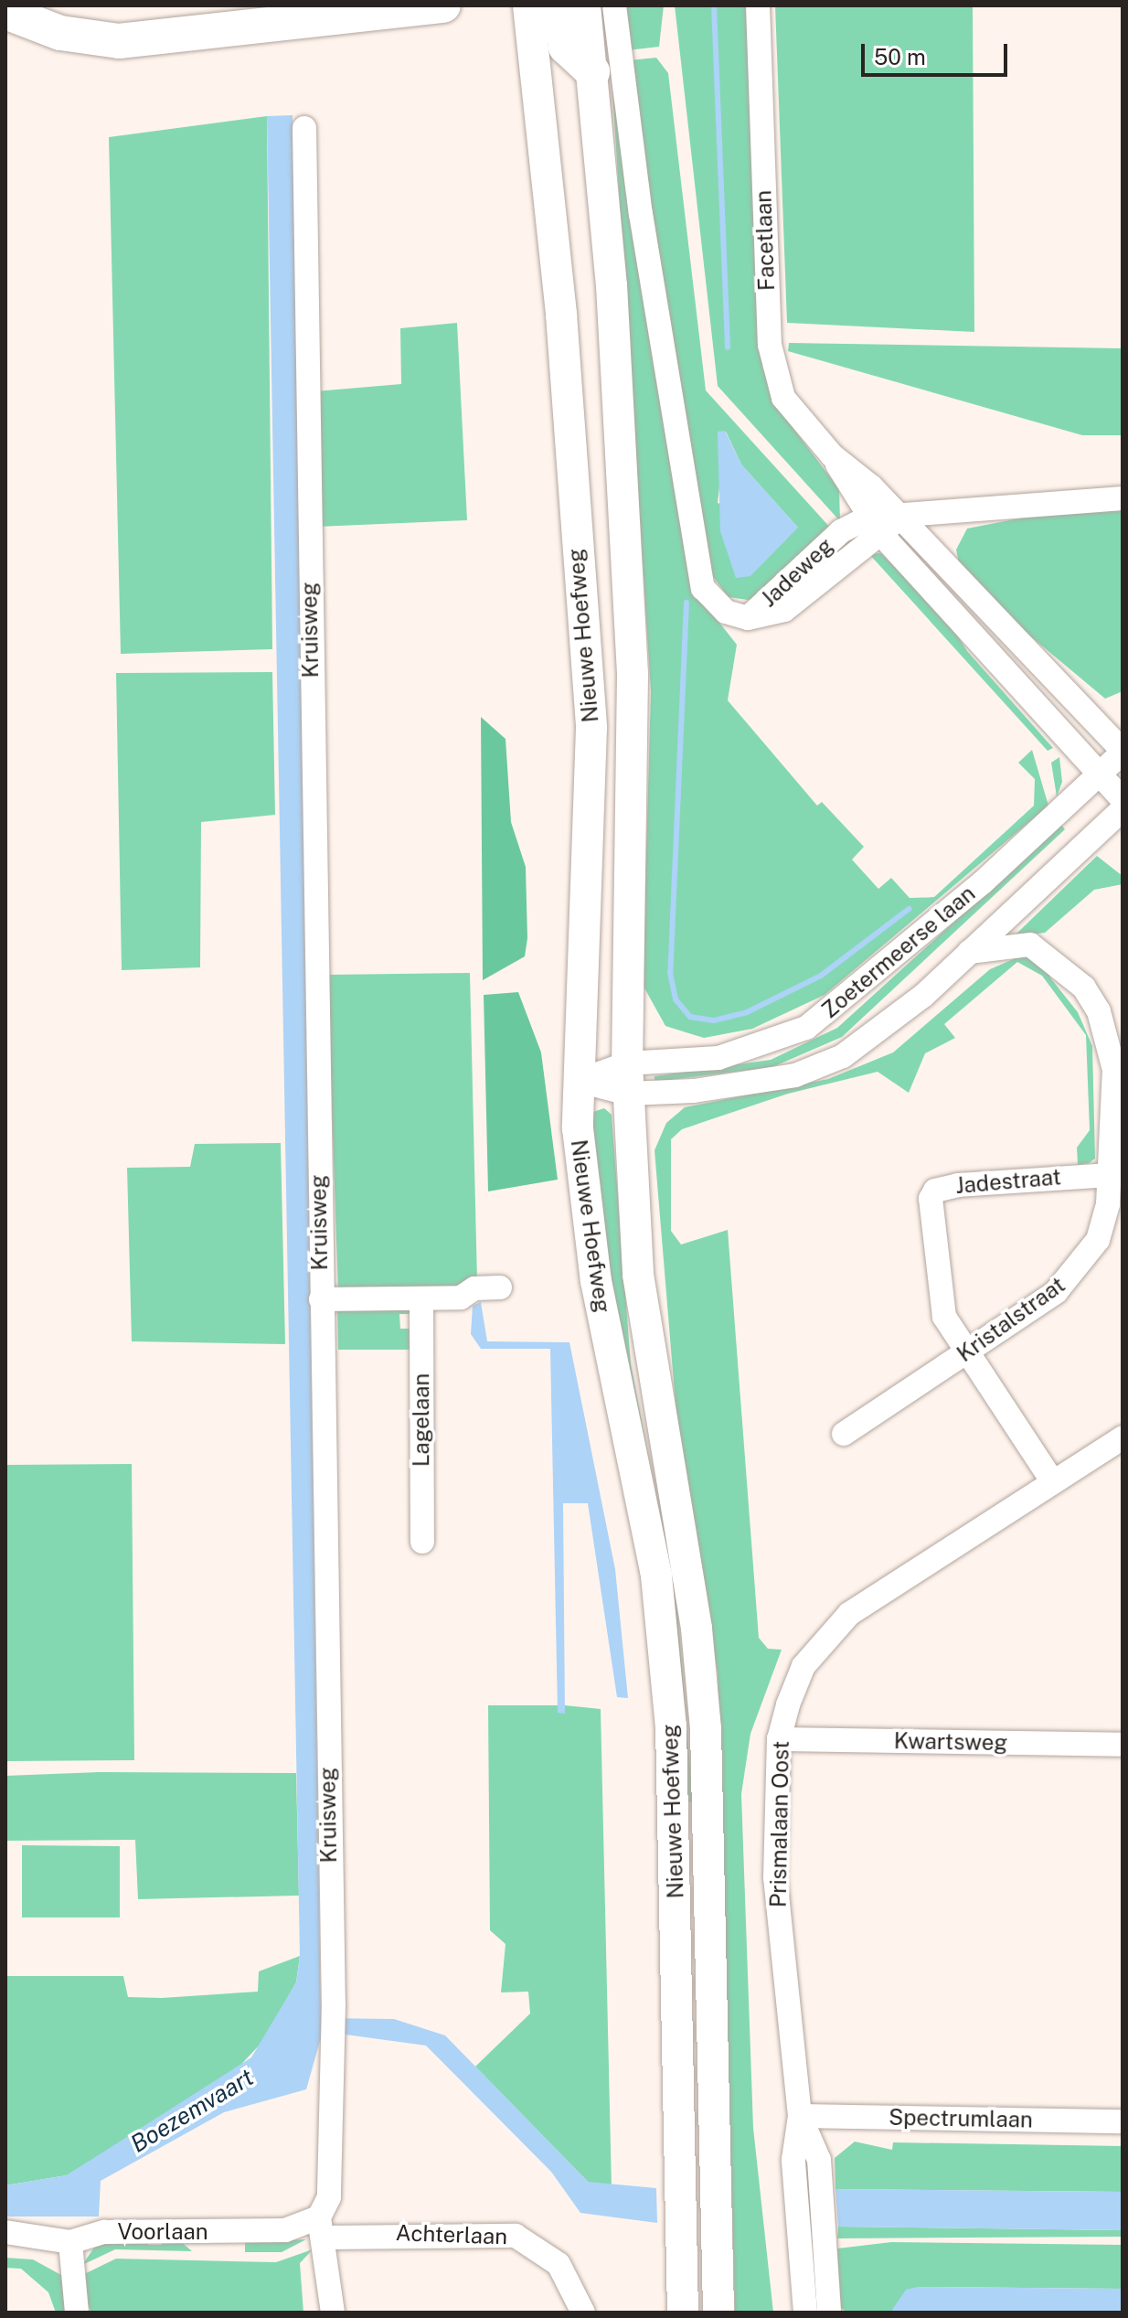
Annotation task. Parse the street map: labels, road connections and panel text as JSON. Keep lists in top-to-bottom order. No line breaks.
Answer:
{"streets":{"main road":["Nieuwe Hoefweg"],"street":["Facetlaan","Jadeweg","Kruisweg","Zoetermeerse laan","Jadestraat","Kristalstraat","Lagelaan","Kwartsweg","Prismalaan Oost","Spectrumlaan","Voorlaan","Achterlaan"]},"crossings":[["Facetlaan","Jadeweg"],["Facetlaan","Zoetermeerse laan"],["Jadeweg","Nieuwe Hoefweg"],["Kruisweg","Voorlaan"],["Kruisweg","Achterlaan"],["Nieuwe Hoefweg","Zoetermeerse laan"],["Zoetermeerse laan","Kristalstraat"],["Jadestraat","Kristalstraat"],["Kwartsweg","Prismalaan Oost"],["Prismalaan Oost","Spectrumlaan"],["Voorlaan","Achterlaan"]],"water":["Boezemvaart"],"scale_bar":"50 m"}
